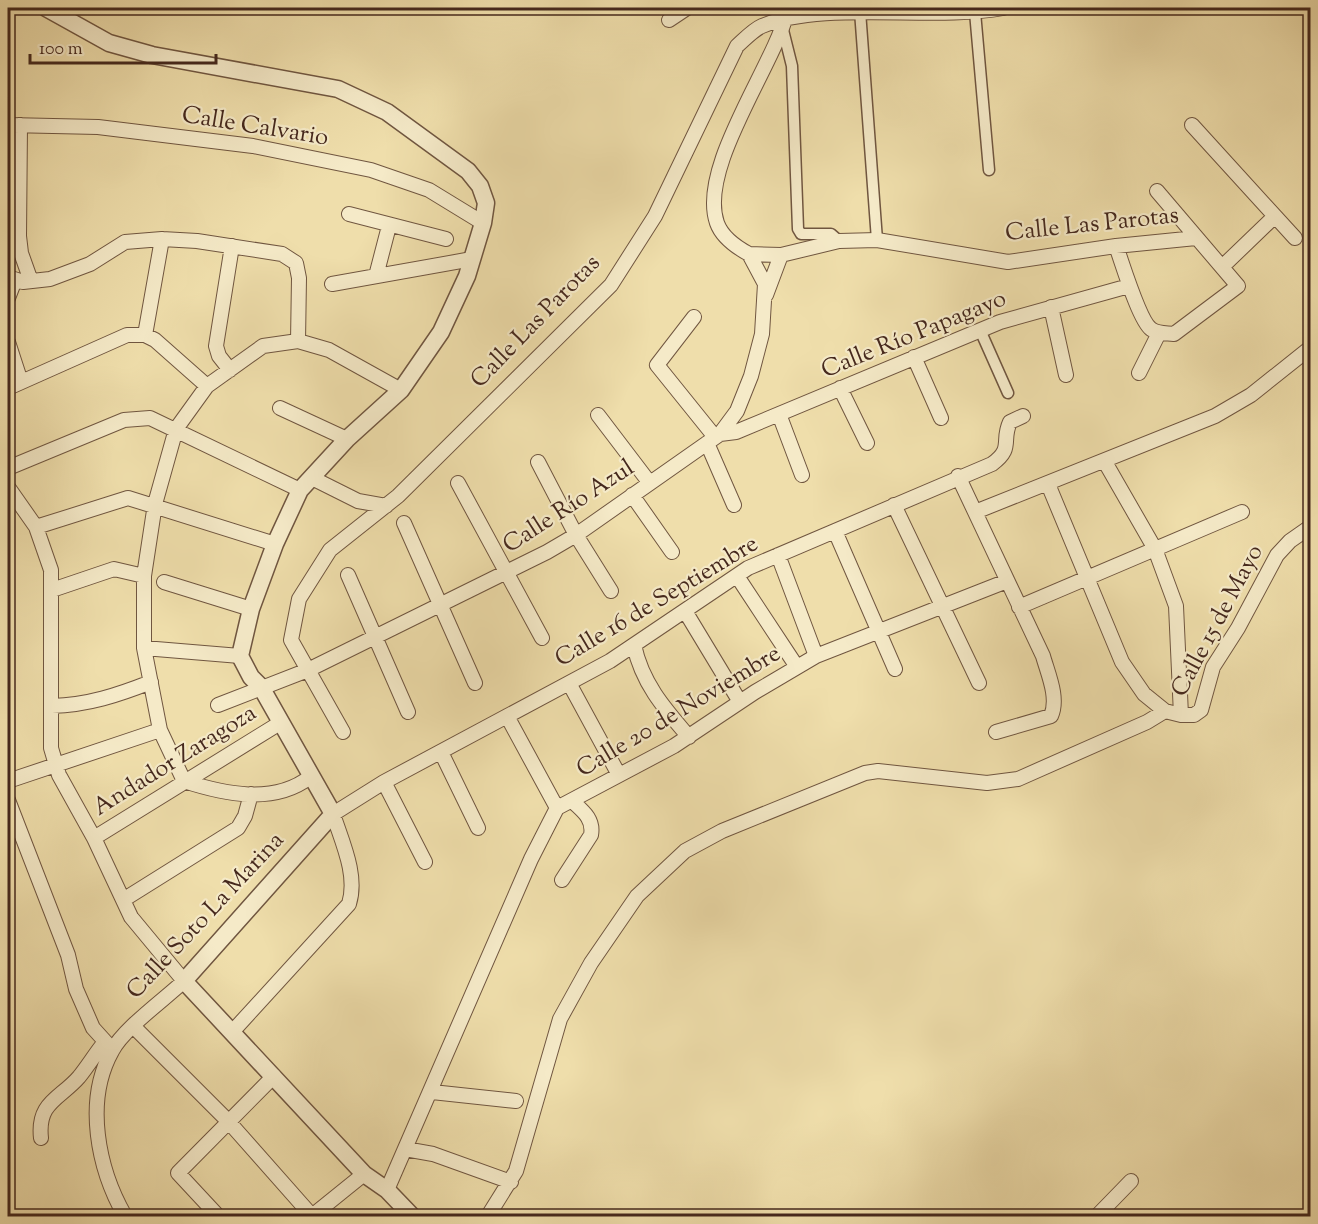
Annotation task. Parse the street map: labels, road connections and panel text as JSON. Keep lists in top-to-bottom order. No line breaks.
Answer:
{"streets":{"street":["Calle Calvario","Calle Las Parotas","Calle Río Papagayo","Calle Río Azul","Calle 16 de Septiembre","Calle 15 de Mayo","Calle 20 de Noviembre","Andador Zaragoza","Calle Soto La Marina"]},"crossings":[["Calle Las Parotas","Calle Río Azul"],["Calle Río Papagayo","Calle Río Azul"],["Calle 16 de Septiembre","Calle Soto La Marina"]],"scale_bar":"100 m"}
